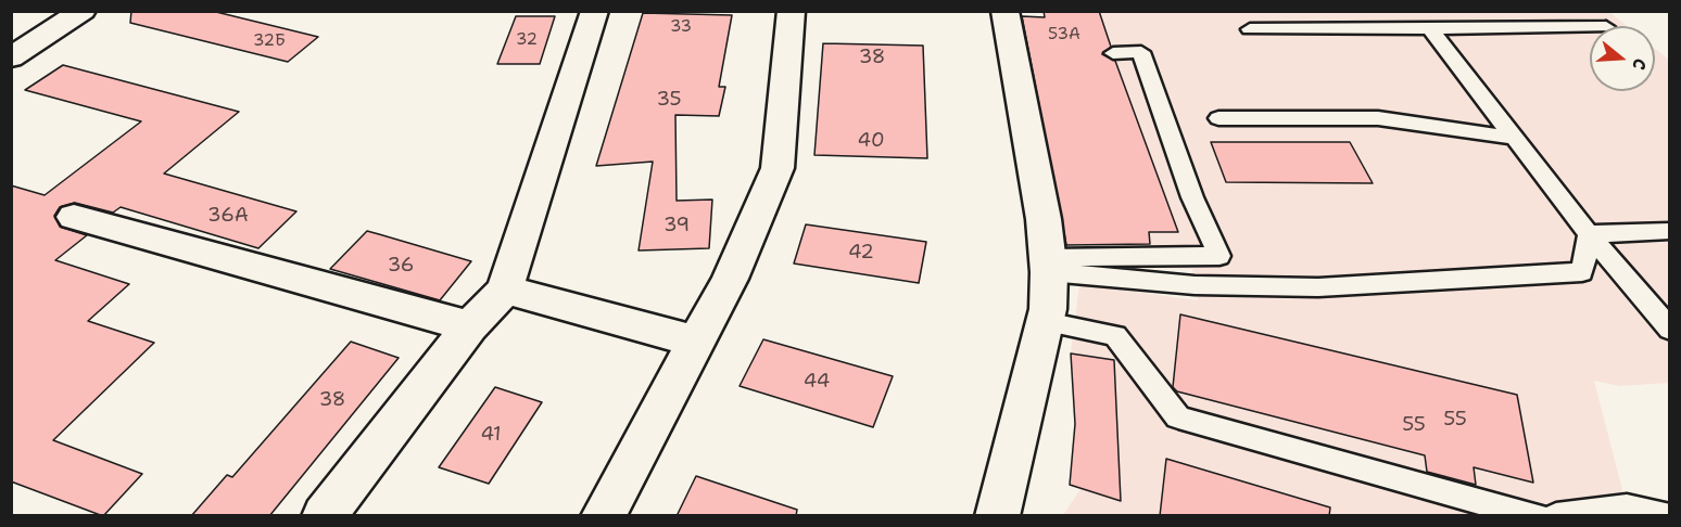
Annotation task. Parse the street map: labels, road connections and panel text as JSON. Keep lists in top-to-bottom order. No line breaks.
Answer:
{"house_numbers":["33","53А","32","32Б","38","35","40","36А","39","42","36","44","38","55","55","41"],"north":"right"}
